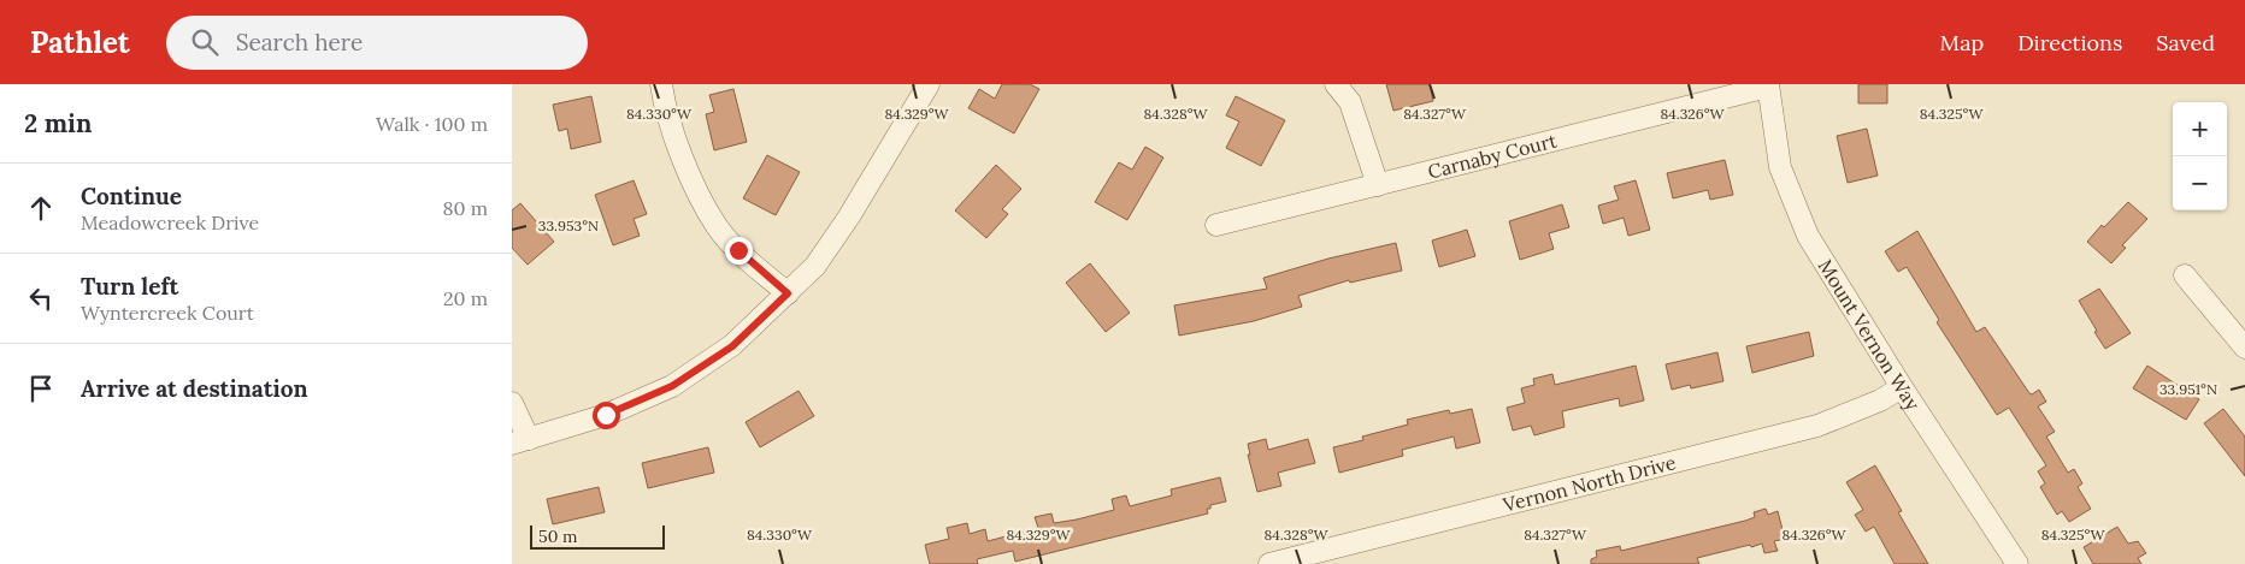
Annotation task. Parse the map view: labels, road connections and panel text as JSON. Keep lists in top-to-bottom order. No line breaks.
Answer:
{"streets":{"street":["Carnaby Court","Mount Vernon Way","Vernon North Drive"]},"crossings":[["Carnaby Court","Mount Vernon Way"],["Mount Vernon Way","Vernon North Drive"]],"scale_bar":"50 m","page":{"header":"Pathlet","search":"Search here","nav":["Map","Directions","Saved"],"heading":["2 min","Walk · 100 m"],"map_buttons":["+","−"],"list":[["Continue","Meadowcreek Drive","80 m"],["Turn left","Wyntercreek Court","20 m"],"Arrive at destination"],"scale":"50 m"},"coordinates":["84.330°W","84.329°W","84.328°W","84.327°W","84.326°W","84.325°W","33.953°N","33.951°N"]}
